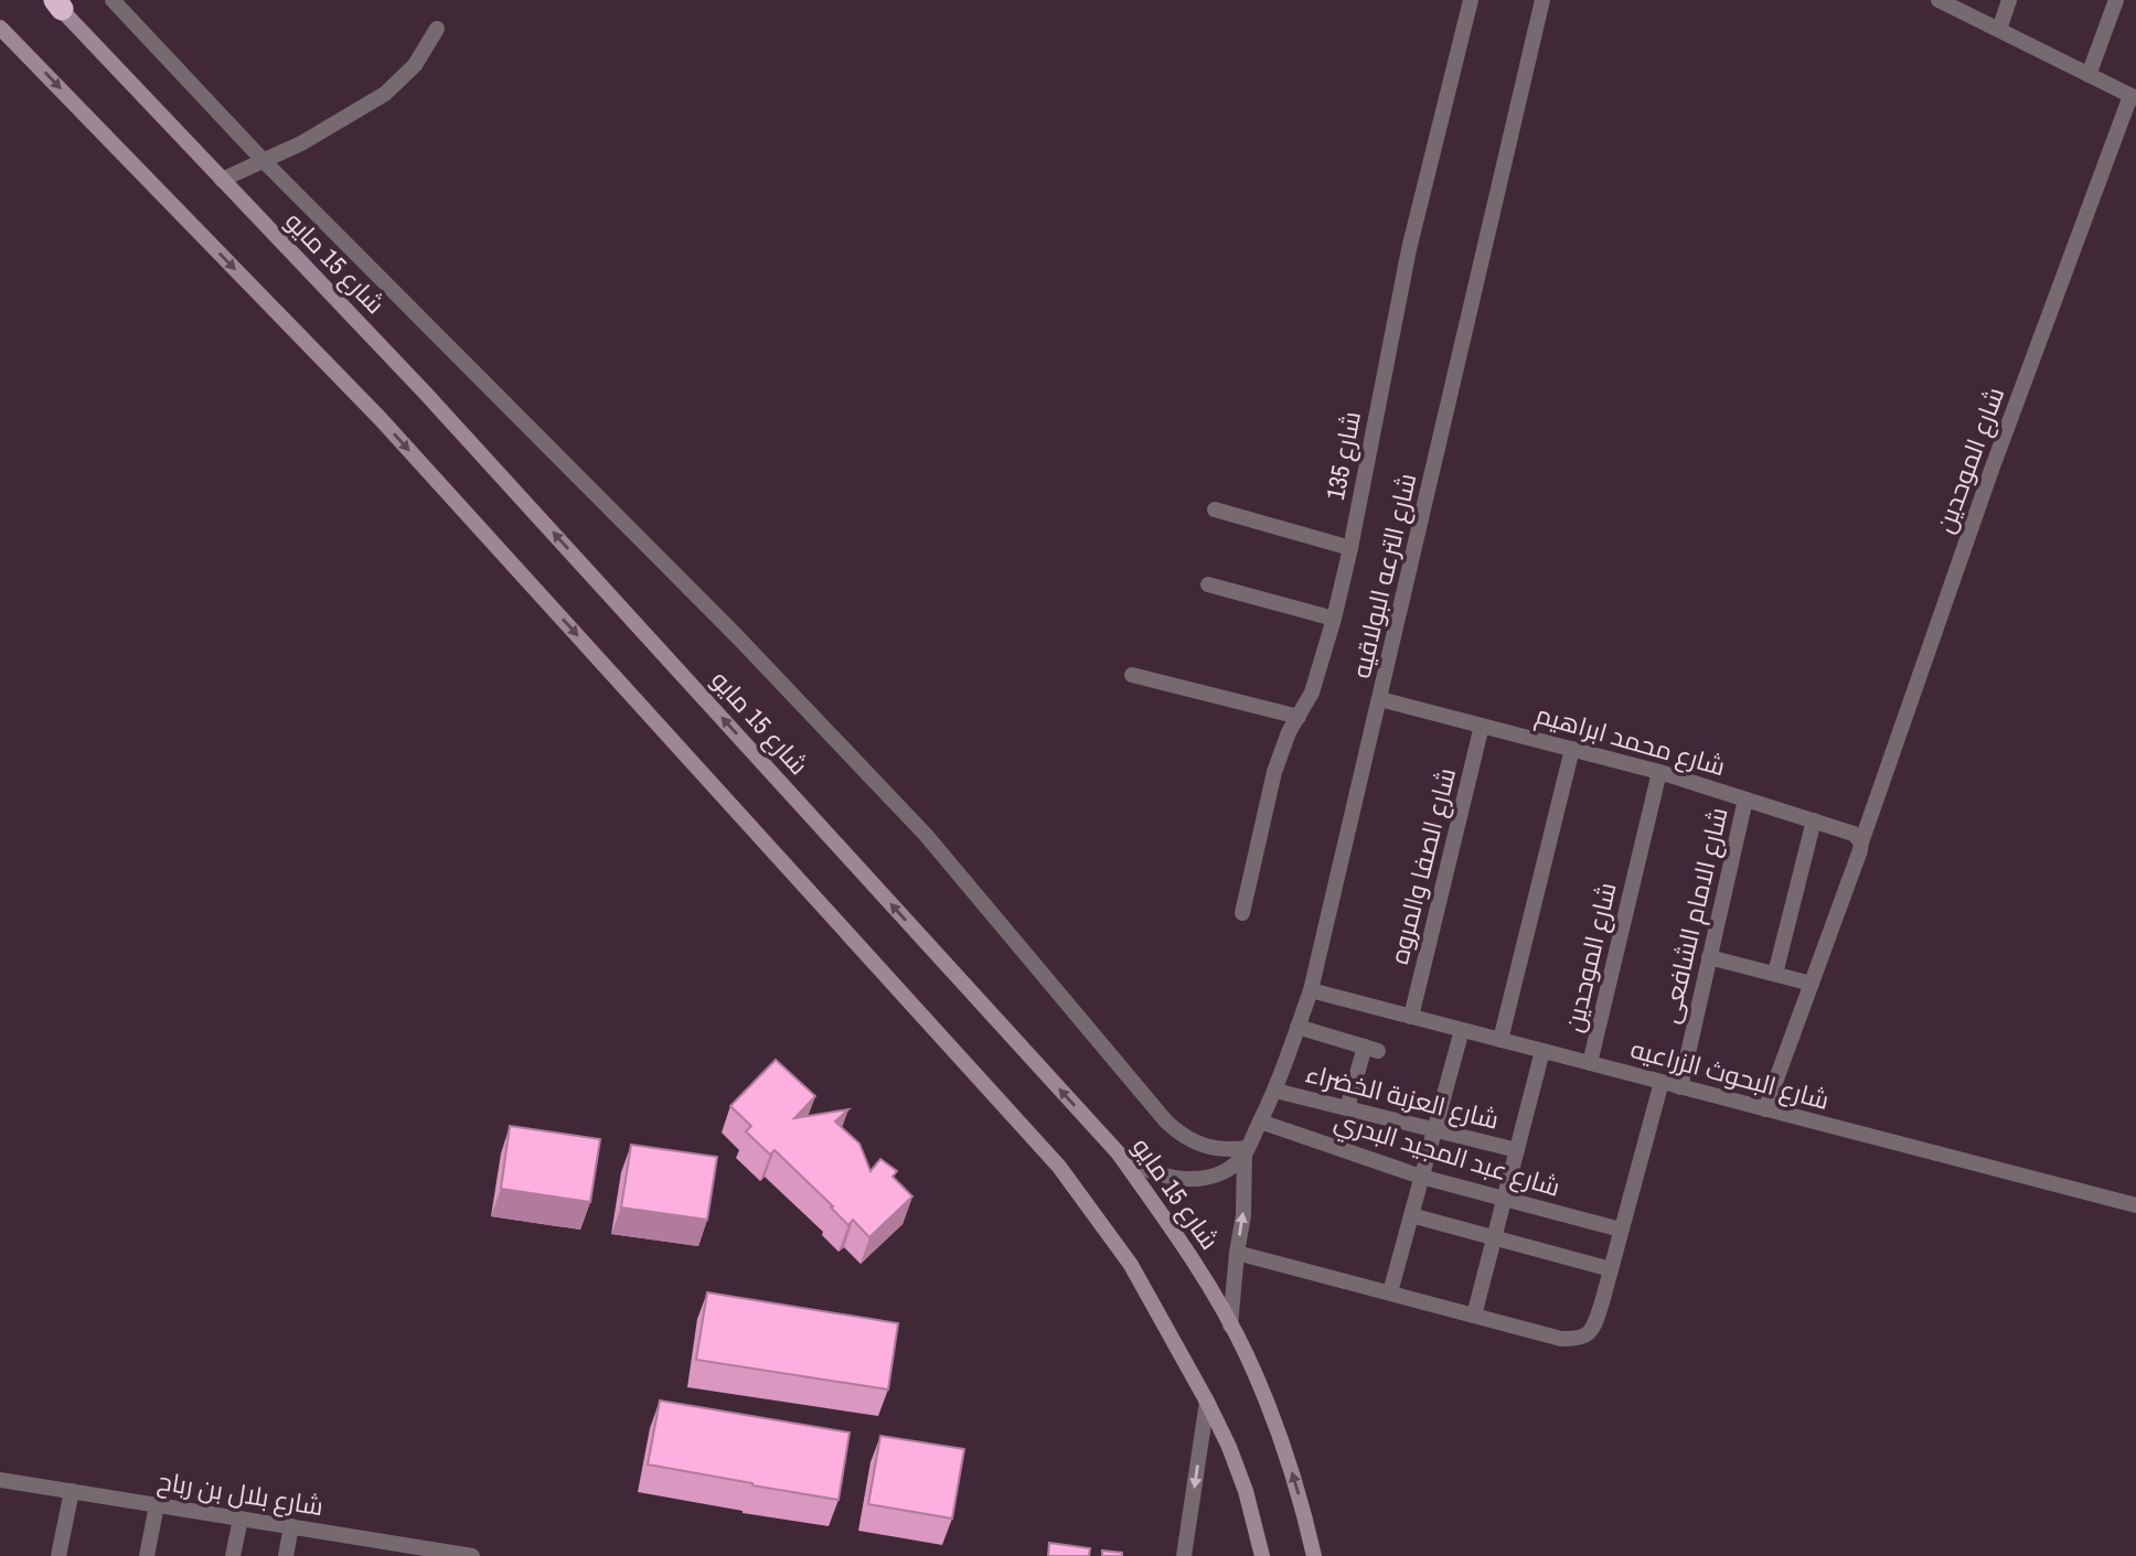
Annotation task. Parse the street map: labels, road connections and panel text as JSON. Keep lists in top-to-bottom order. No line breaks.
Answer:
{"streets":{"main road":["شارع 15 مايو"],"street":["شارع 135","شارع الموحدين","شارع الترعه البولاقيه","شارع محمد ابراهيم","شارع الصفا والمروه","شارع الامام الشافعى","شارع البحوث الزراعيه","شارع العزبة الخضراء","شارع عبد المجيد البدري","شارع بلال بن رباح"]},"crossings":[["شارع 15 مايو","شارع الترعه البولاقيه"],["شارع الموحدين","شارع محمد ابراهيم"],["شارع الموحدين","شارع البحوث الزراعيه"],["شارع الترعه البولاقيه","شارع محمد ابراهيم"],["شارع الترعه البولاقيه","شارع البحوث الزراعيه"],["شارع الترعه البولاقيه","شارع العزبة الخضراء"],["شارع الترعه البولاقيه","شارع عبد المجيد البدري"],["شارع محمد ابراهيم","شارع الصفا والمروه"],["شارع محمد ابراهيم","شارع الامام الشافعى"],["شارع الصفا والمروه","شارع البحوث الزراعيه"],["شارع الامام الشافعى","شارع البحوث الزراعيه"]]}
